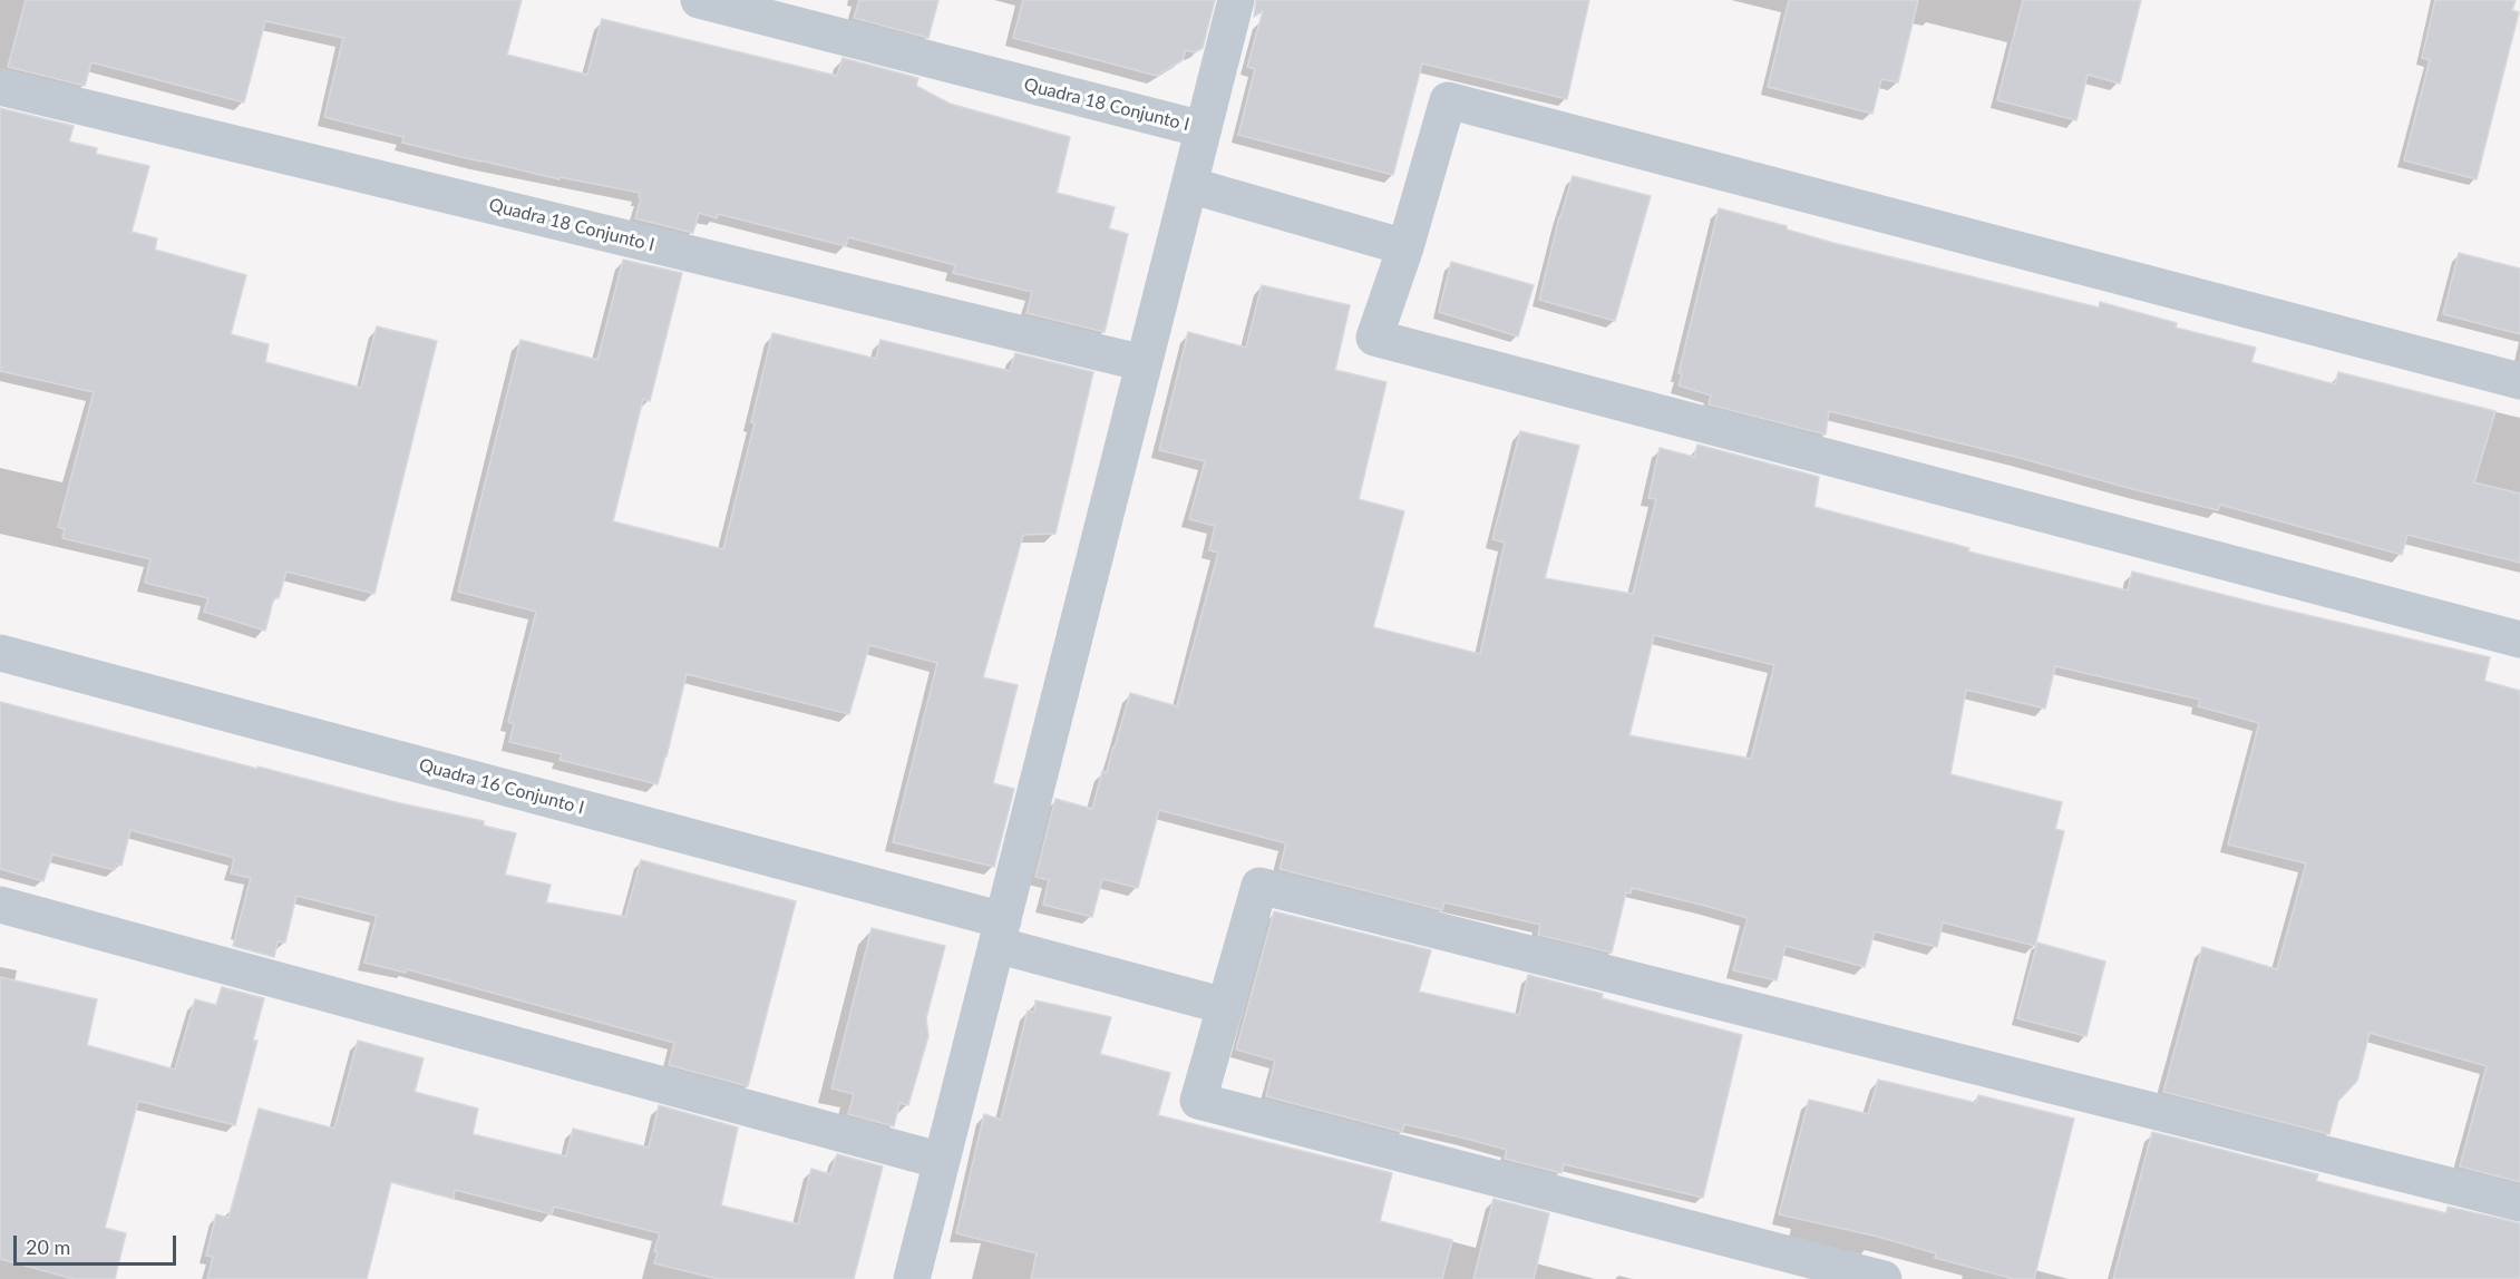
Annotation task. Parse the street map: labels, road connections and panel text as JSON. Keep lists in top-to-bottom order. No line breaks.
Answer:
{"streets":{"street":["Quadra 18 Conjunto I","Quadra 16 Conjunto I"]},"scale_bar":"20 m"}
